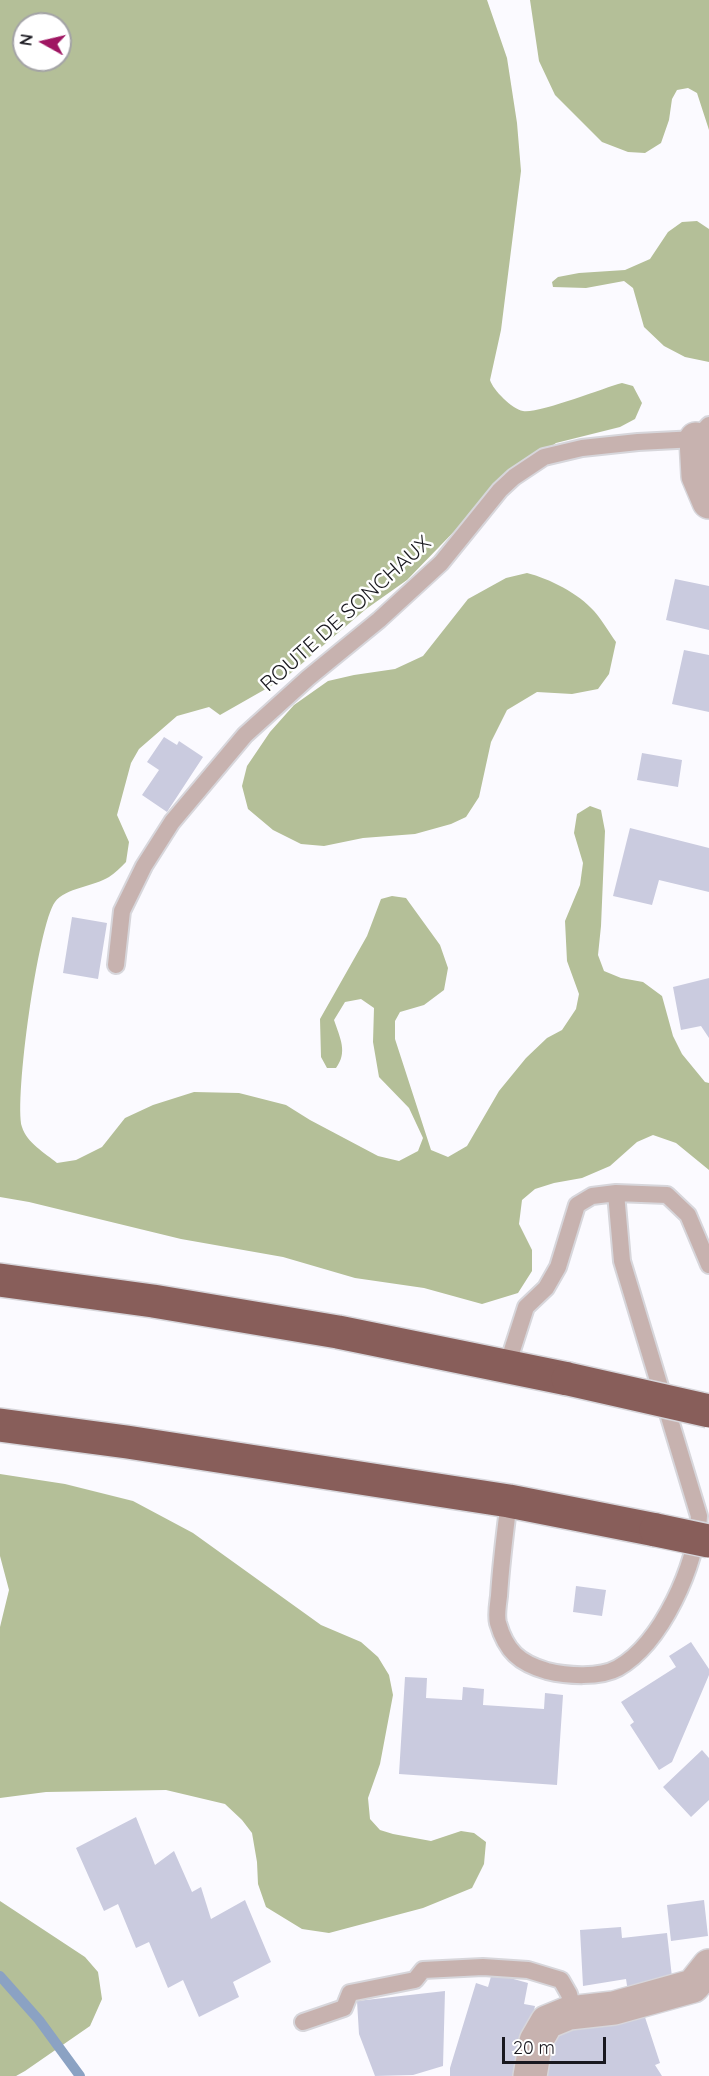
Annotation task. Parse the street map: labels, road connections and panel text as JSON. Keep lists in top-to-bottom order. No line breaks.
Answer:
{"streets":{"lane":["ROUTE DE SONCHAUX"]},"scale_bar":"20 m","north":"left"}
